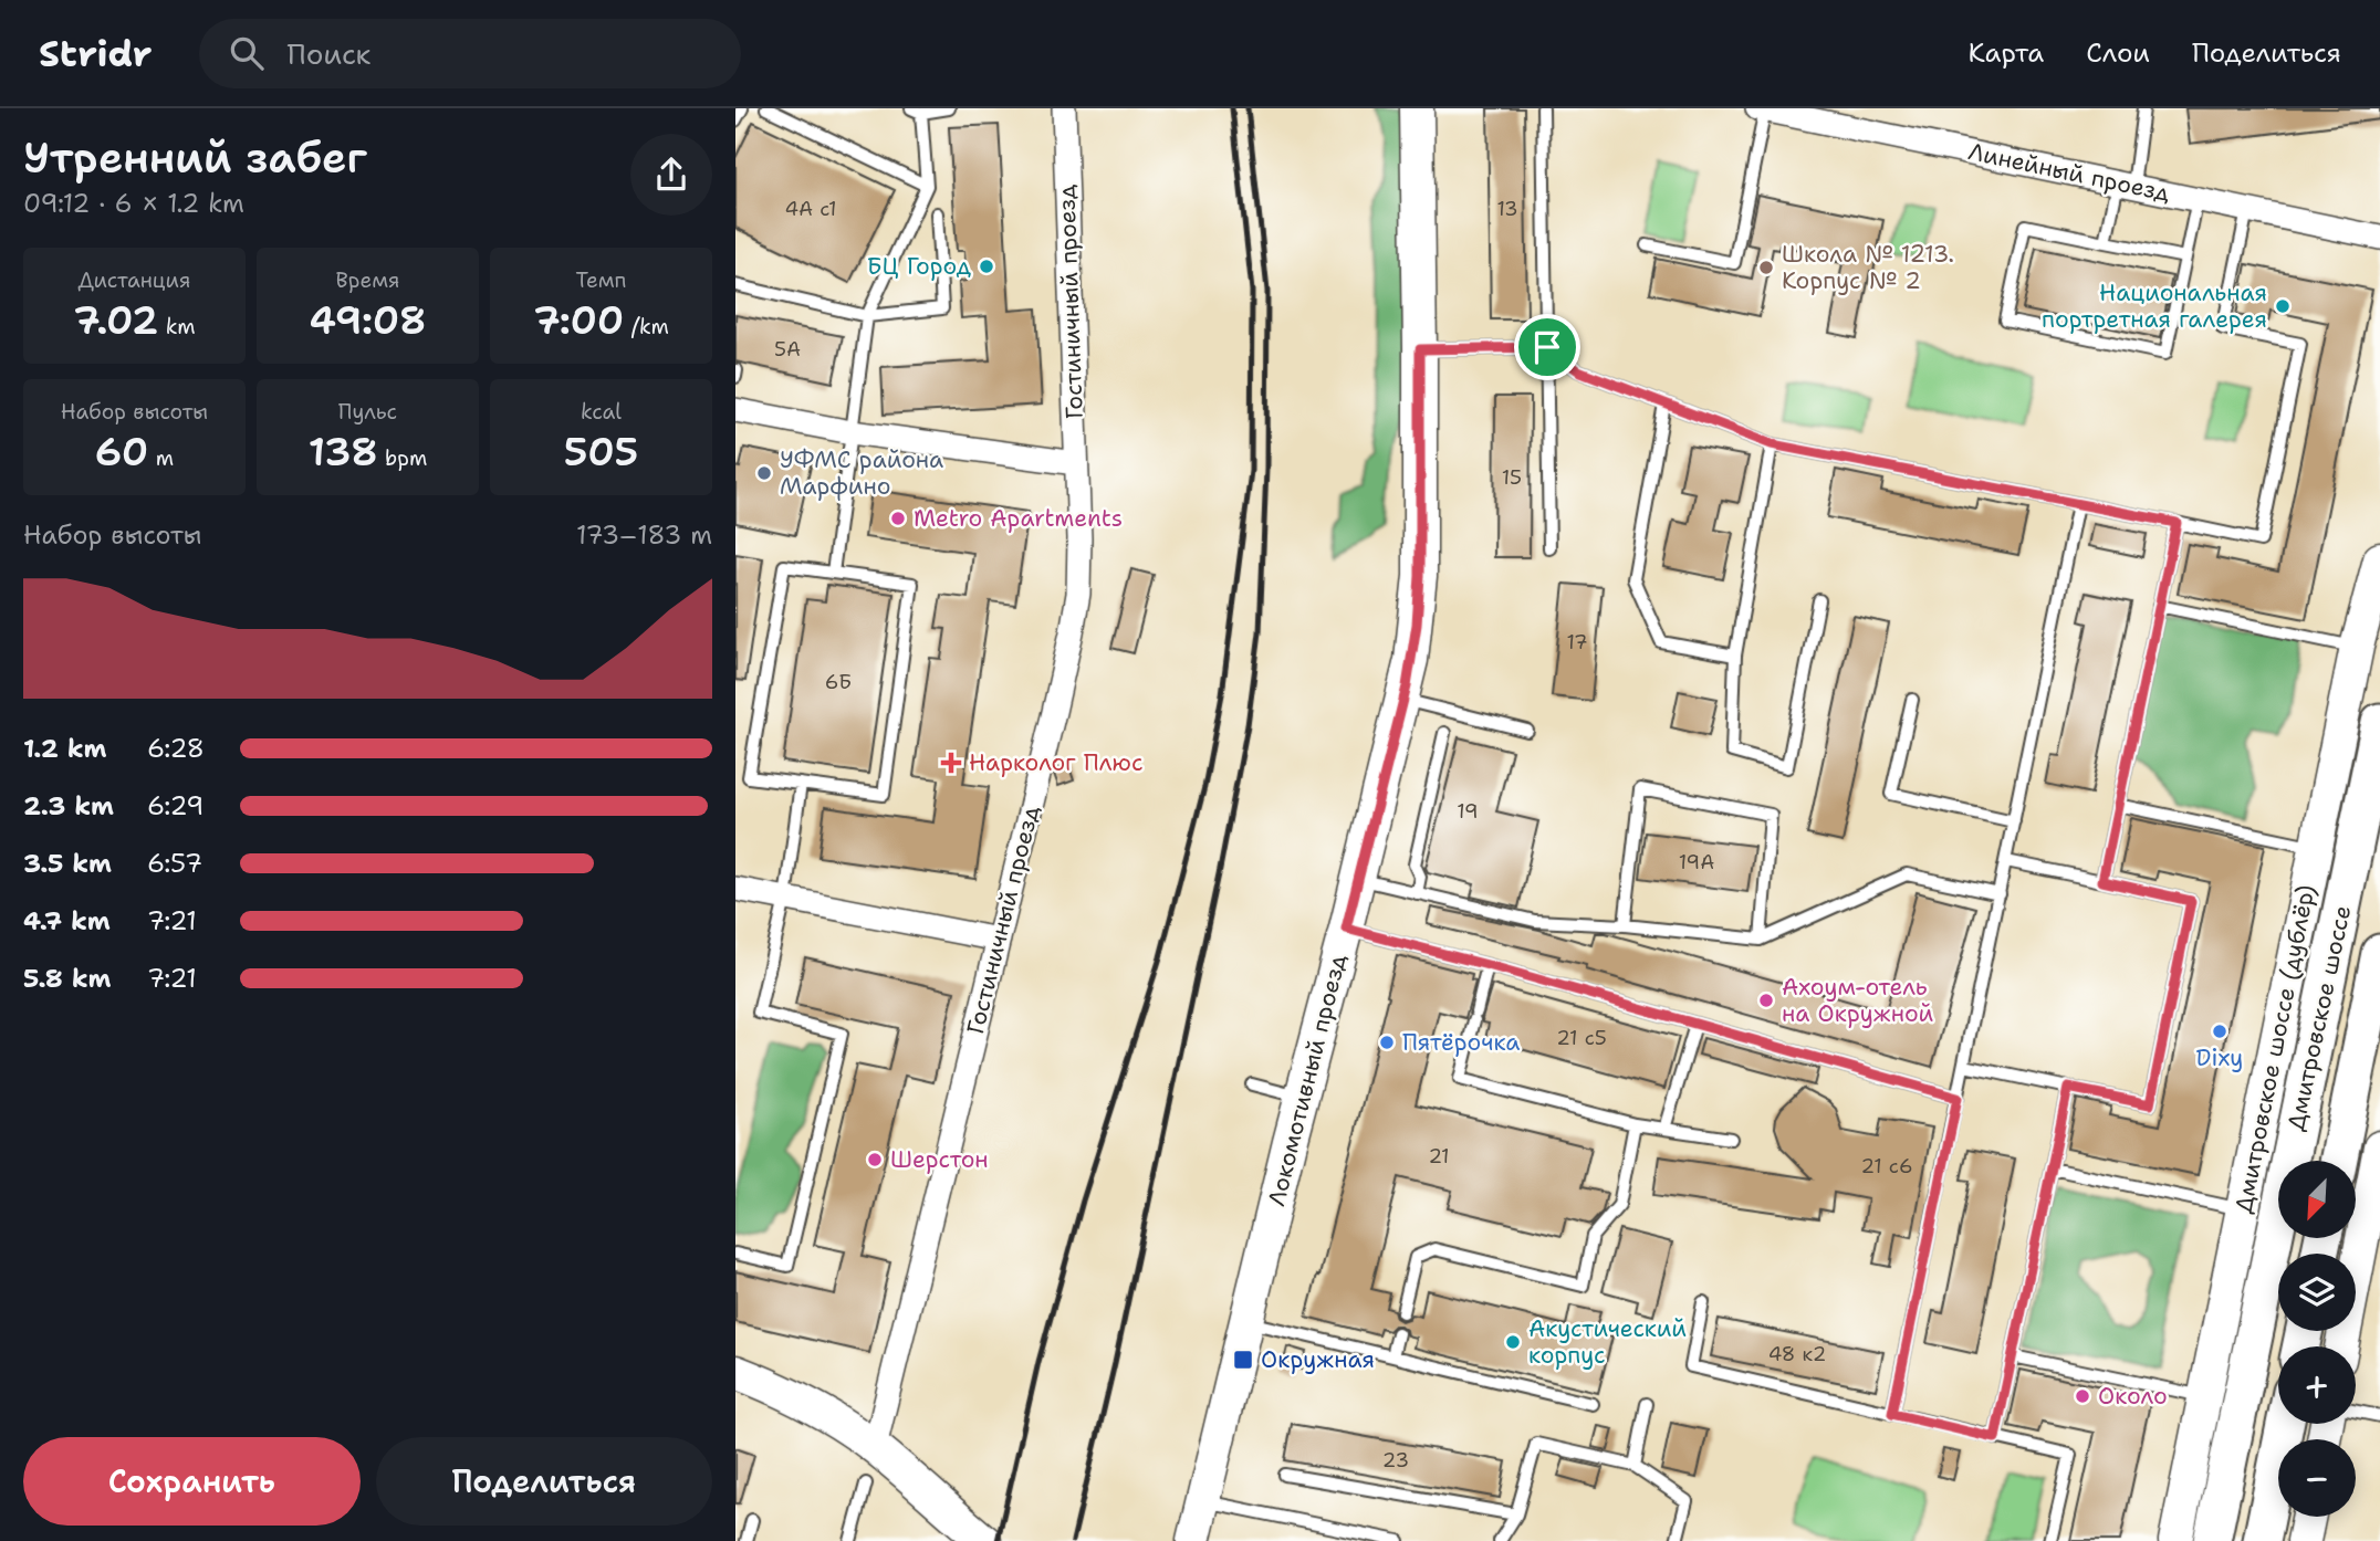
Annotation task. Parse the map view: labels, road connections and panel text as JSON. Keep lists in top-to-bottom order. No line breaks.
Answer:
{"streets":{"main road":["Дмитровское шоссе","Дмитровское шоссе (дублёр)","Локомотивный проезд"],"street":["Линейный проезд","Гостиничный проезд"]},"places":{"other":["БЦ Город","Школа № 1213. Корпус № 2","Национальная портретная галерея","УФМС района Марфино","Metro Apartments","Ахоум-отель на Окружной","Dixy","Пятёрочка","Шерстон","Акустический корпус","Около"],"health":["Нарколог Плюс"],"transit":["Окружная"]},"house_numbers":["4А с1","13","5А","15","17","6Б","19","19А","21 с5","21","21 с6","48 к2","23"],"north":"bottom left","page":{"header":"Stridr","search":"Поиск","nav":["Карта","Слои","Поделиться"],"heading":["Утренний забег","09:12 · 6 × 1.2 km"],"stats":[["Дистанция","7.02 km"],["Время","49:08"],["Темп","7:00 /km"],["Набор высоты","60 m"],["Пульс","138 bpm"],["kcal","505"]],"chart":["Набор высоты","173–183 m"],"list":[{"name":"1.2 km","note":"6:28"},{"name":"2.3 km","note":"6:29"},{"name":"3.5 km","note":"6:57"},{"name":"4.7 km","note":"7:21"},{"name":"5.8 km","note":"7:21"}],"map_buttons":["+","−"],"buttons":["Сохранить","Поделиться"]}}
